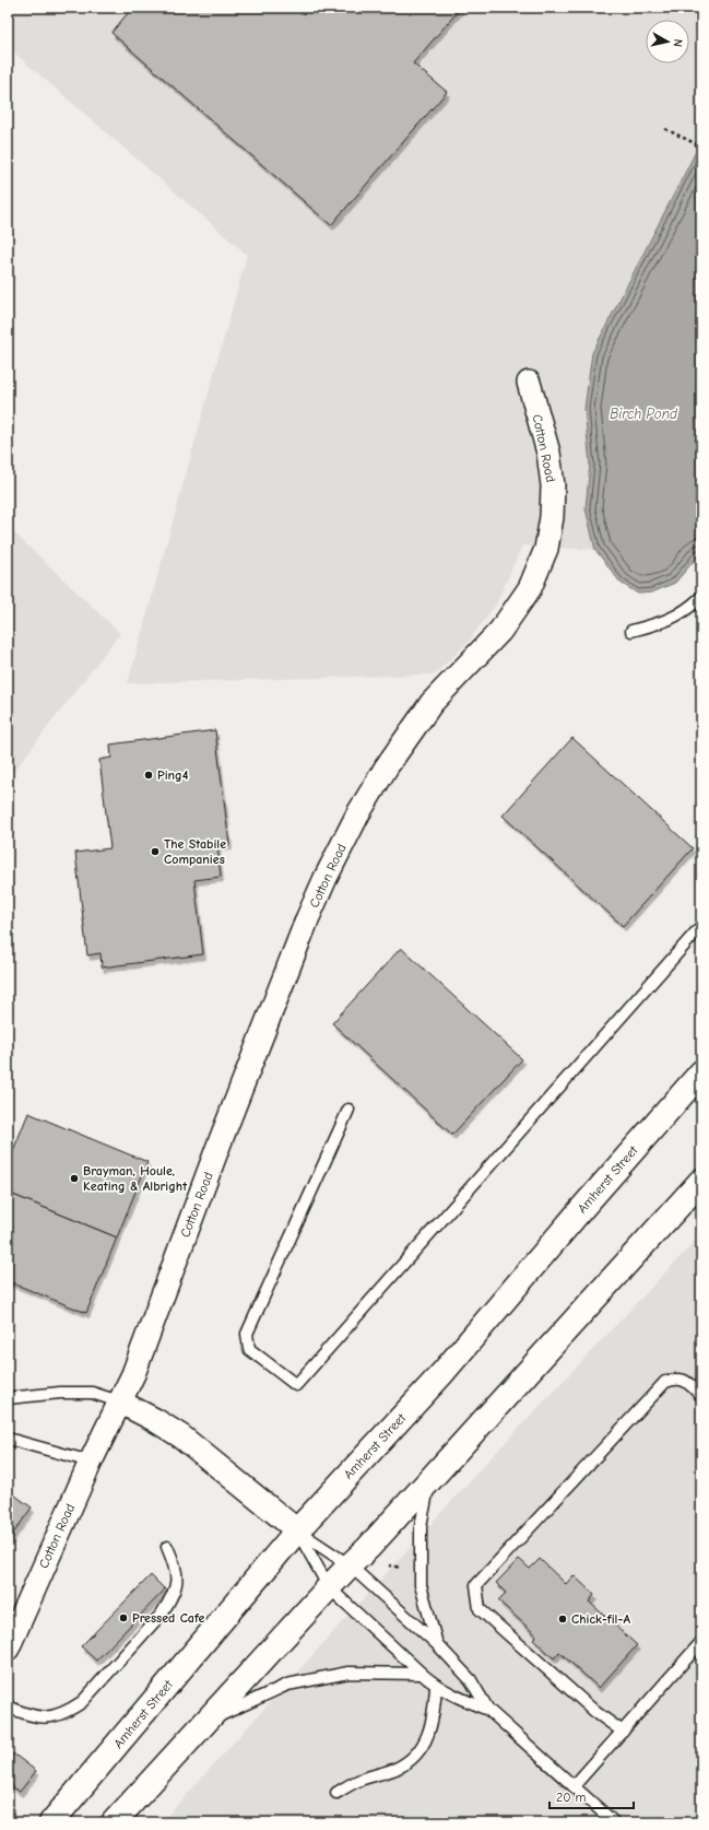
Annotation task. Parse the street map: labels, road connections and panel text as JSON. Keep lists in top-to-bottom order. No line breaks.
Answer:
{"streets":{"highway":["Amherst Street"],"street":["Cotton Road"]},"water":["Birch Pond"],"places":["Ping4","The Stabile Companies","Brayman, Houle, Keating & Albright","Pressed Cafe","Chick-fil-A"],"scale_bar":"20 m","north":"right"}
